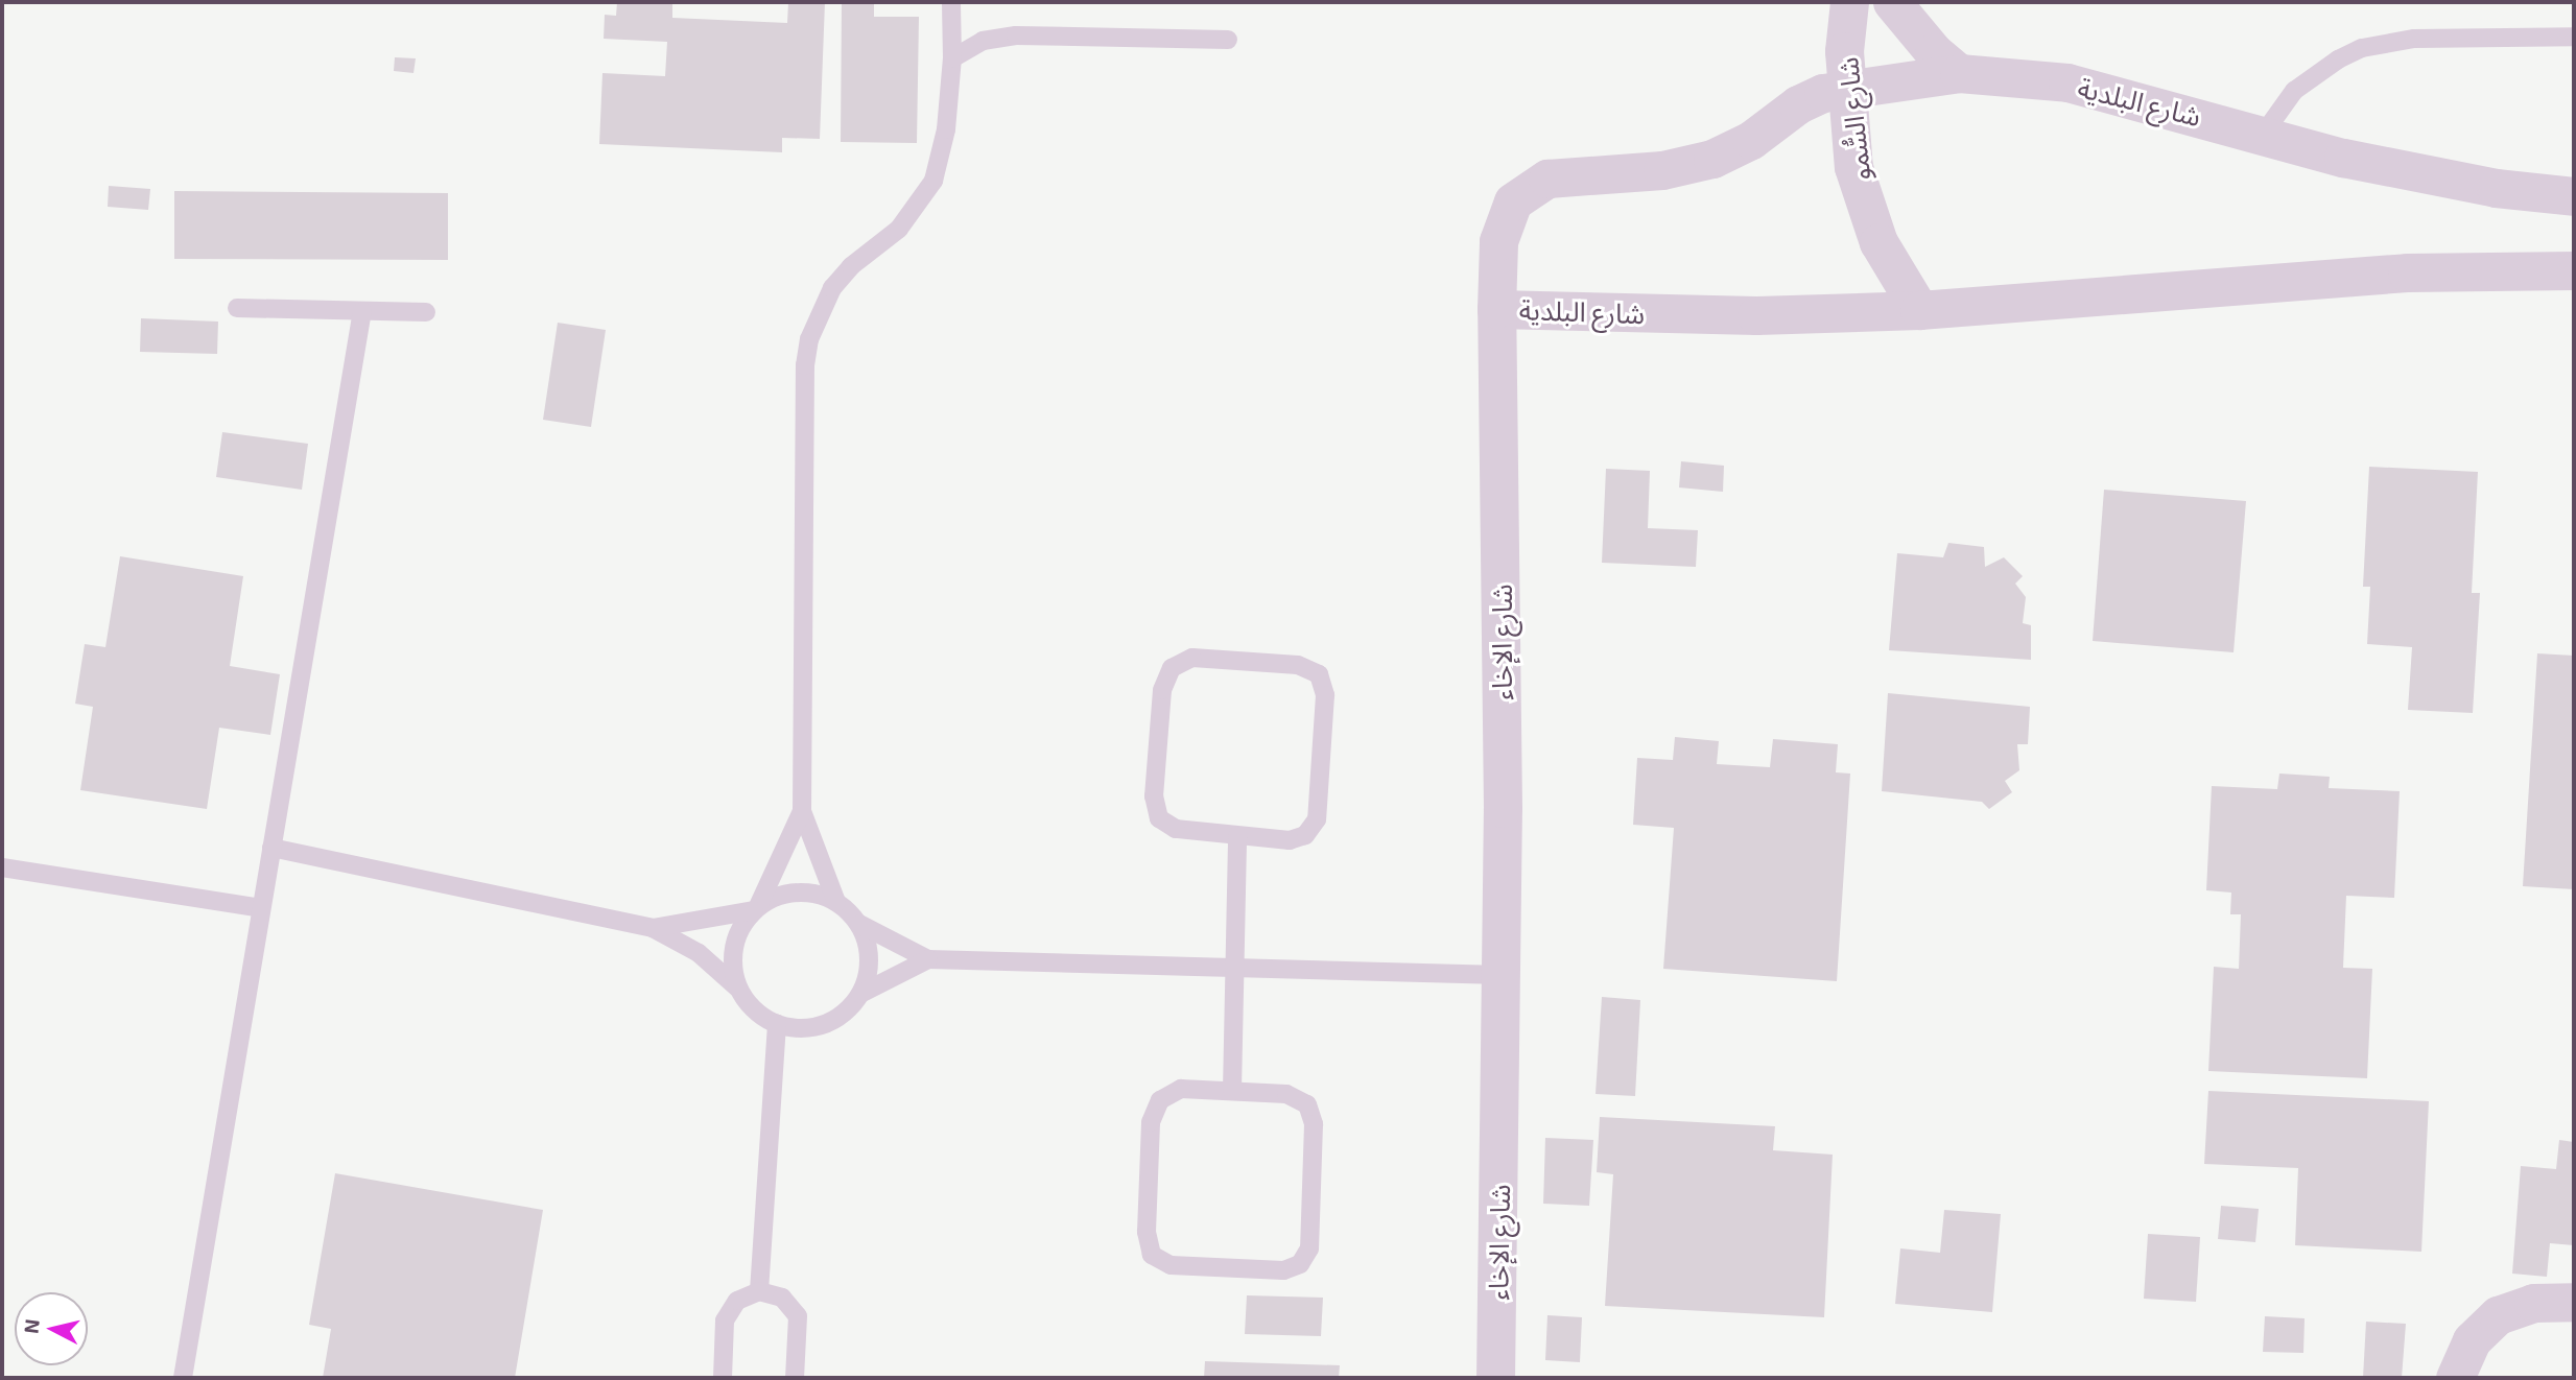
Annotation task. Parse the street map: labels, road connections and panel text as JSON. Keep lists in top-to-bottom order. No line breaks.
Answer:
{"streets":{"street":["شارع البلدية","شارع السُّمو","شارع الإخاء"]},"crossings":[["شارع البلدية","شارع السُّمو"],["شارع البلدية","شارع الإخاء"]],"north":"left"}
